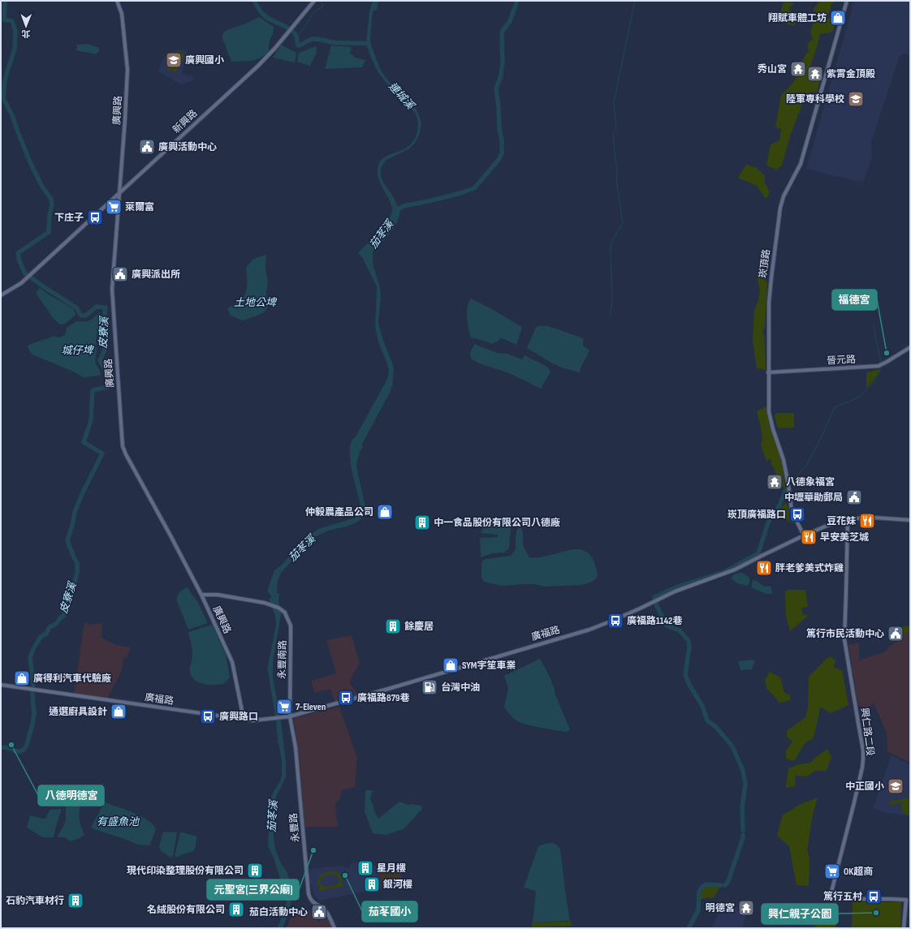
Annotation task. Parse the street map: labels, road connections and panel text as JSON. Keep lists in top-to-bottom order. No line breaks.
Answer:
{"streets":{"street":["廣興路","新興路","崁頂路","晉元路","廣福路","永豐南路","興仁路二段","永豐路"]},"crossings":[["廣興路","新興路"],["廣興路","廣福路"],["廣興路","永豐南路"],["崁頂路","晉元路"],["崁頂路","廣福路"],["廣福路","永豐南路"],["廣福路","興仁路二段"],["廣福路","永豐路"],["永豐南路","永豐路"]],"water":["連城溪","茄苳溪","土地公埤","皮寮溪","城仔埤","有盛魚池"],"places":{"shop":["翔賦車體工坊","仲毅農產品公司","SYM宇笙車業","廣得利汽車代驗廠","通選廚具設計"],"school or university":["廣興國小","陸軍專科學校","中正國小"],"temple":["秀山宮","紫霄金頂殿","八德象福宮","明德宮"],"public building":["廣興活動中心","廣興派出所","中壢華勛郵局","篤行市民活動中心","茄白活動中心"],"supermarket":["萊爾富","7-Eleven","OK超商"],"bus stop":["下庄子","崁頂廣福路口","廣福路1142巷","廣福路879巷","廣興路口","篤行五村"],"other":["福德宮","八德明德宮","元聖宮(三界公廟)","茄苳國小","興仁親子公園"],"restaurant":["豆花妹","早安美芝城","胖老爹美式炸雞"],"building":["中一食品股份有限公司八德廠","餘慶居","星月樓","現代印染整理股份有限公司","銀河樓","石豹汽車材行","名絨股份有限公司"],"fuel station":["台灣中油"]},"north":"bottom"}
